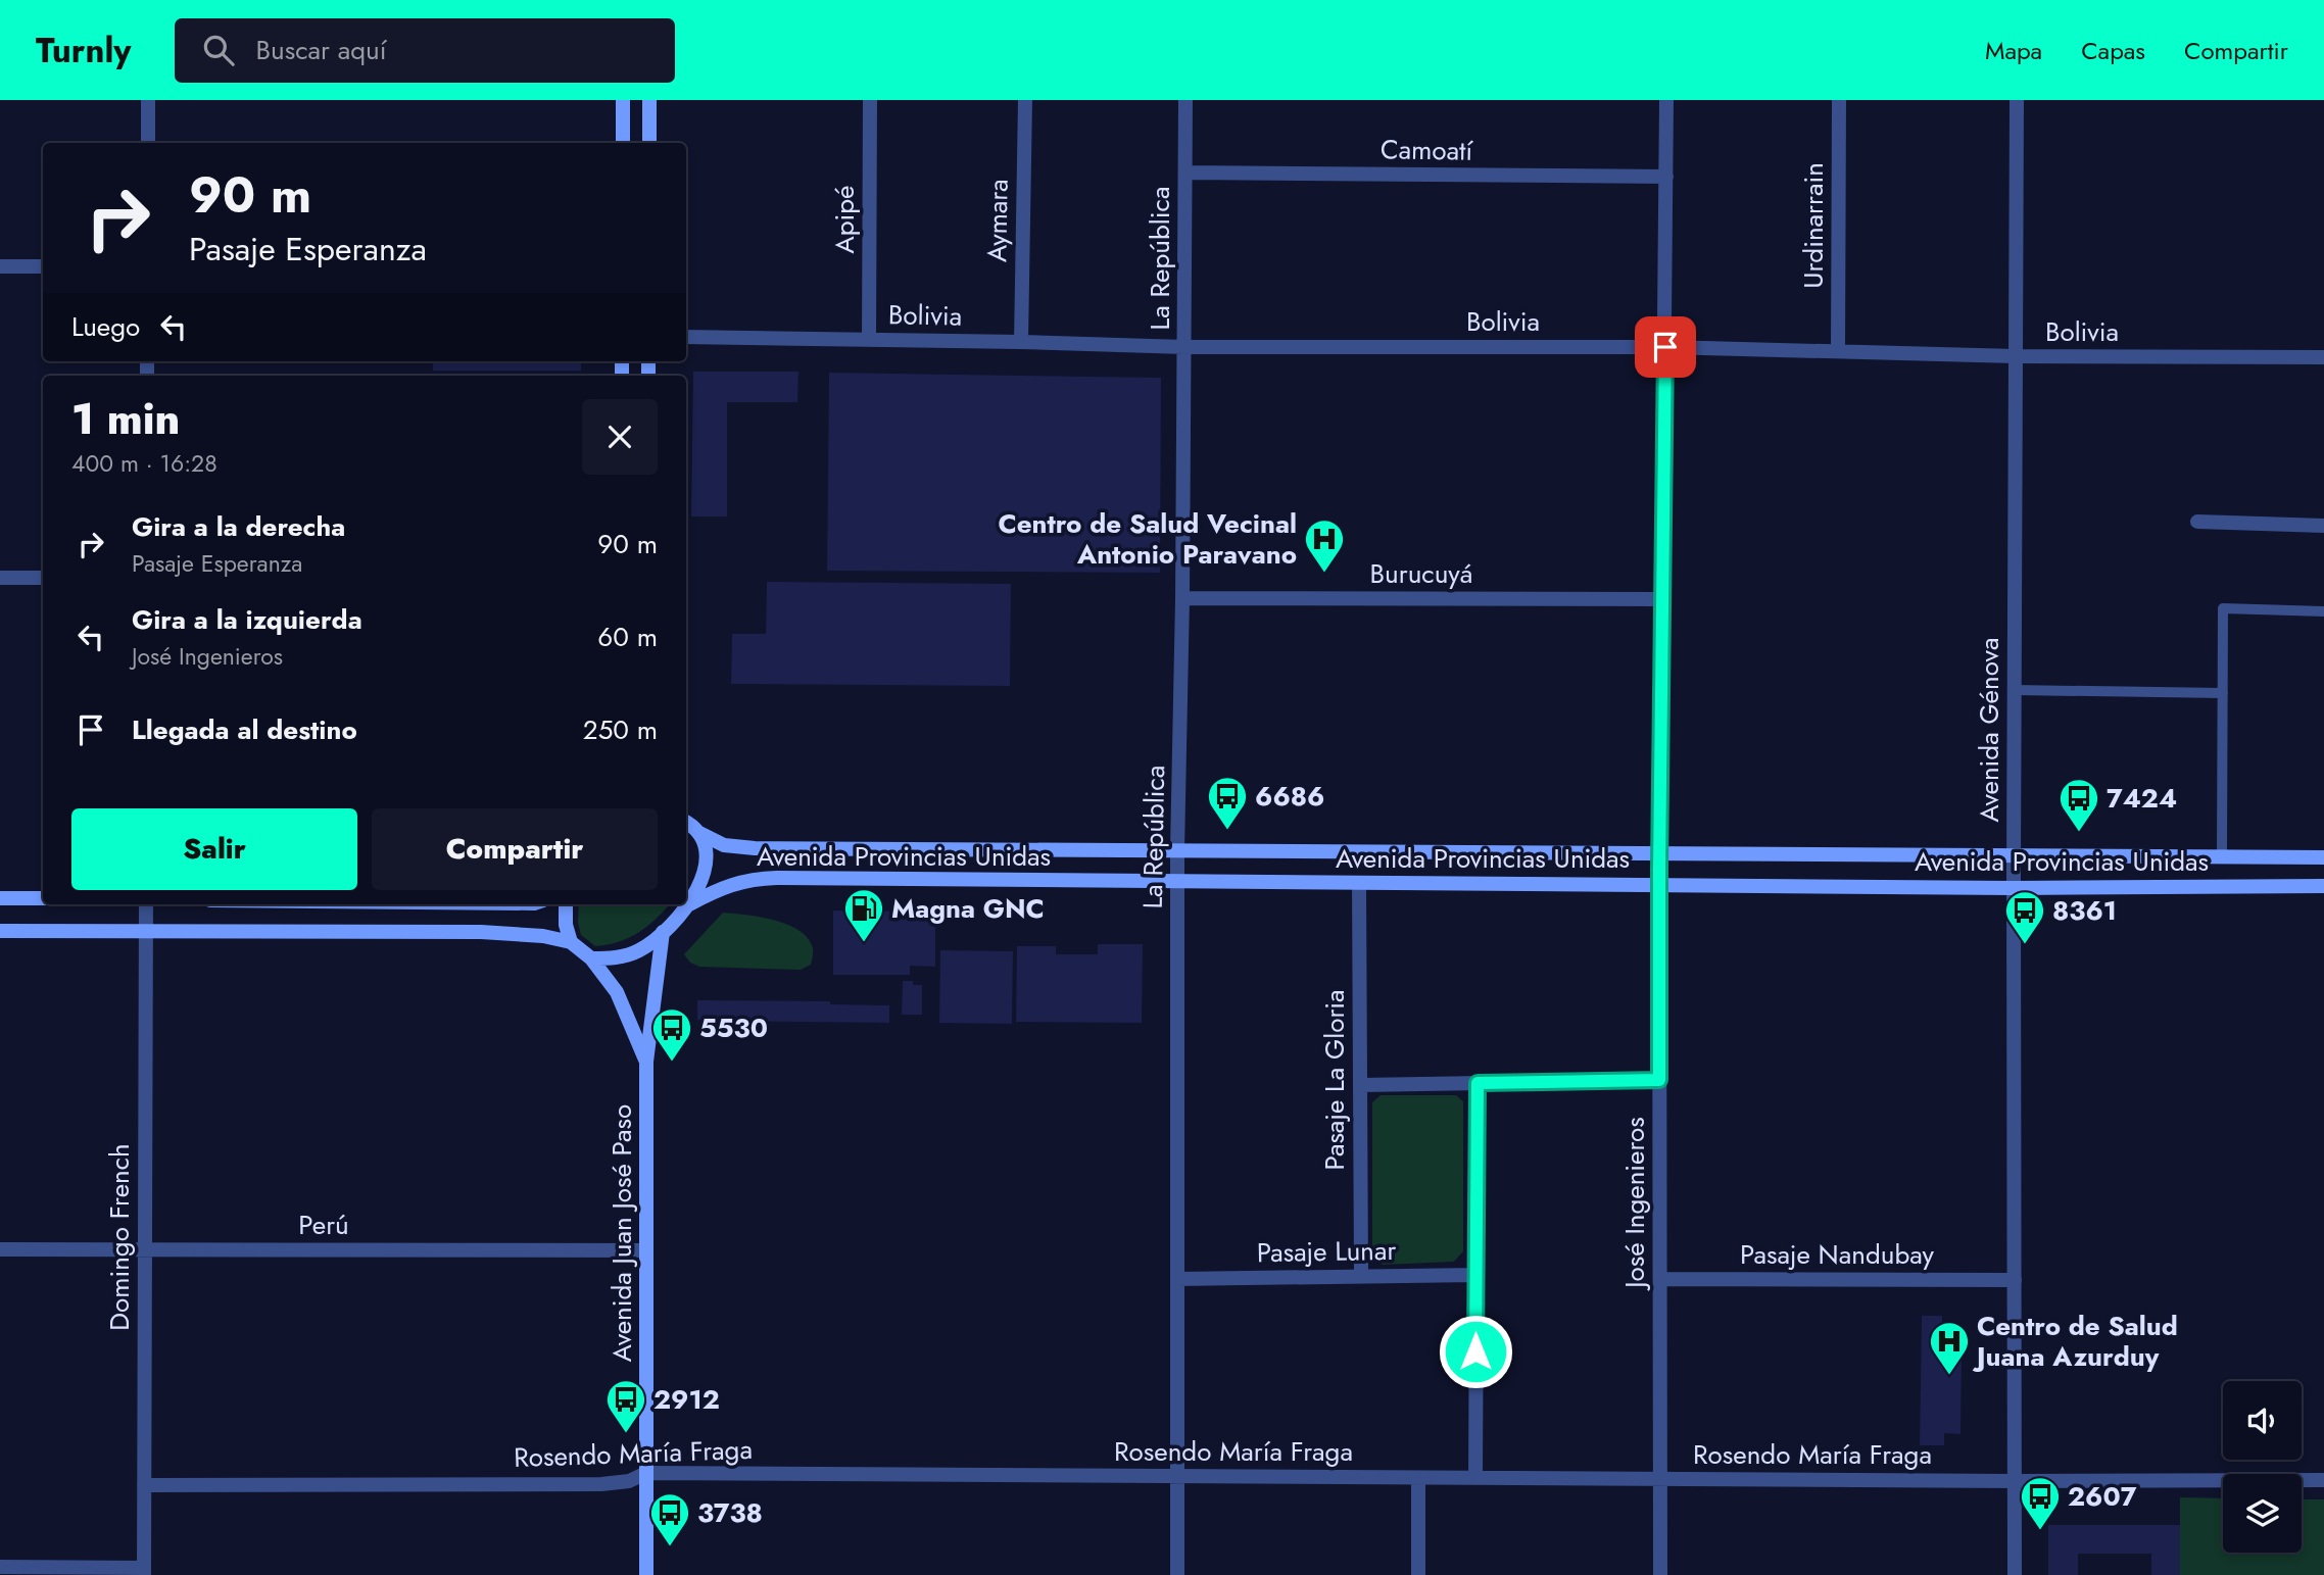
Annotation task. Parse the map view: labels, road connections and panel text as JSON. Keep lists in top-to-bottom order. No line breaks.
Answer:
{"streets":{"main road":["Avenida Provincias Unidas","Avenida Juan José Paso"],"street":["Camoatí","Apipé","Aymara","Urdinarrain","La República","Bolivia","Burucuyá","Avenida Génova","Pasaje La Gloria","José Ingenieros","Perú","Domingo French","Pasaje Lunar","Pasaje Nandubay","Rosendo María Fraga"]},"crossings":[["Camoatí","La República"],["Camoatí","José Ingenieros"],["Apipé","Bolivia"],["Aymara","Bolivia"],["Urdinarrain","Bolivia"],["La República","Bolivia"],["La República","Burucuyá"],["La República","Avenida Provincias Unidas"],["La República","Pasaje Lunar"],["La República","Rosendo María Fraga"],["Bolivia","Avenida Génova"],["Bolivia","José Ingenieros"],["Burucuyá","José Ingenieros"],["Avenida Génova","Avenida Provincias Unidas"],["Avenida Génova","Pasaje Nandubay"],["Avenida Génova","Rosendo María Fraga"],["Avenida Provincias Unidas","Pasaje La Gloria"],["Avenida Provincias Unidas","José Ingenieros"],["Pasaje La Gloria","Pasaje Lunar"],["José Ingenieros","Pasaje Nandubay"],["José Ingenieros","Rosendo María Fraga"],["Perú","Avenida Juan José Paso"],["Perú","Domingo French"],["Avenida Juan José Paso","Rosendo María Fraga"],["Domingo French","Rosendo María Fraga"]],"places":{"hospital":["Centro de Salud Vecinal Antonio Paravano","Centro de Salud Juana Azurduy"],"bus stop":["6686","7424","8361","5530","2912","2607","3738"],"fuel station":["Magna GNC"]},"page":{"header":"Turnly","search":"Buscar aquí","nav":["Mapa","Capas","Compartir"],"turn":["90 m","Pasaje Esperanza"],"then":"Luego","heading":["1 min","400 m · 16:28"],"list":[{"name":"Gira a la derecha","note":"Pasaje Esperanza","value":"90 m"},{"name":"Gira a la izquierda","note":"José Ingenieros","value":"60 m"},{"name":"Llegada al destino","value":"250 m"}],"buttons":["Salir","Compartir"]}}
